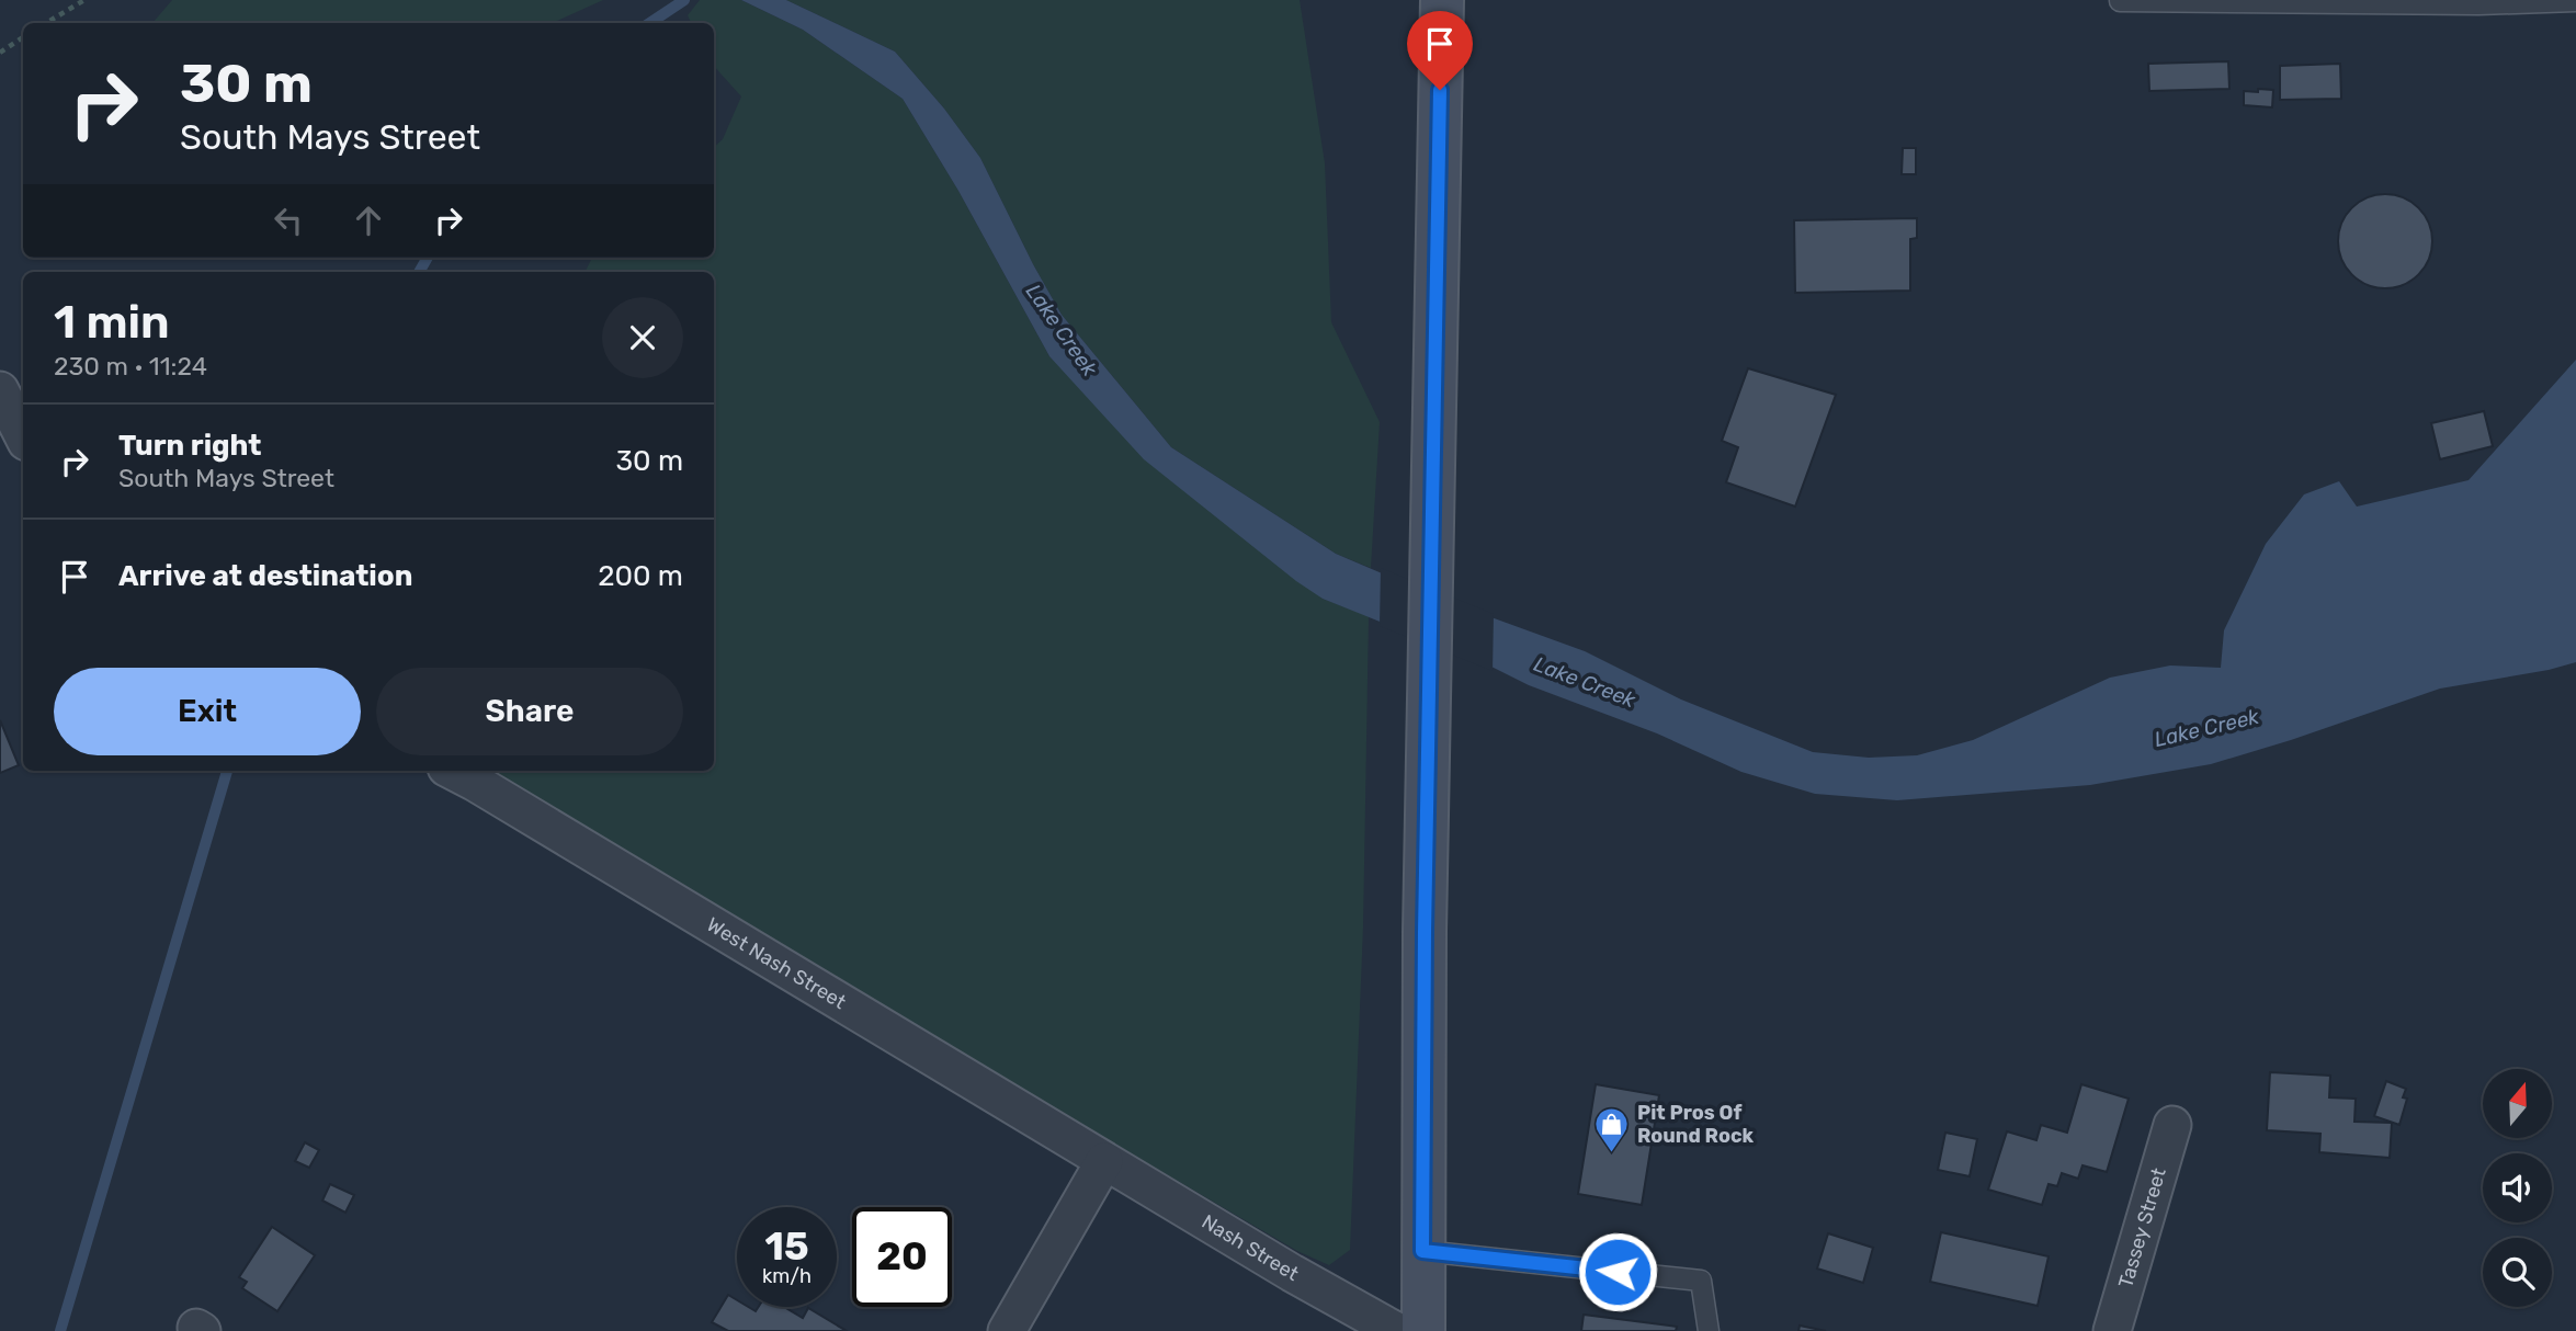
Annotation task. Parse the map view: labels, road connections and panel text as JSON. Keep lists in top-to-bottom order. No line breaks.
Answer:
{"streets":{"street":["West Nash Street","Tassey Street","Nash Street"]},"crossings":[["West Nash Street","Nash Street"]],"water":["Lake Creek"],"places":{"shop":["Pit Pros Of Round Rock"]},"north":"top","page":{"turn":["30 m","South Mays Street"],"heading":["1 min","230 m · 11:24"],"list":[{"name":"Turn right","note":"South Mays Street","value":"30 m"},{"name":"Arrive at destination","value":"200 m"}],"buttons":["Exit","Share"],"speed":"15 km/h","limit":"20"}}
